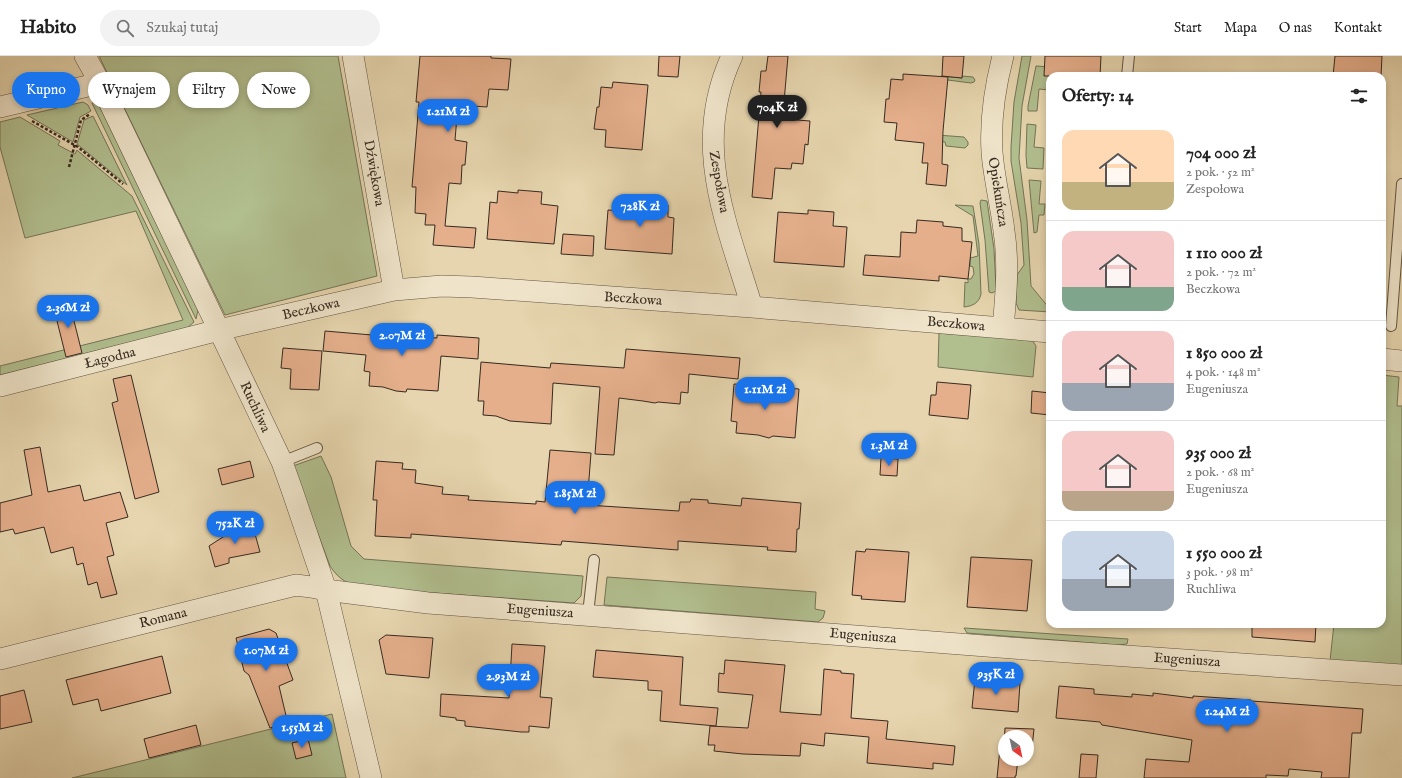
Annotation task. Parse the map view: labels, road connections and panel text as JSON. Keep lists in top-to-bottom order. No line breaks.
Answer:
{"streets":{"street":["Dźwiękowa","Zespołowa","Opiekuńcza","Beczkowa","Łagodna","Ruchliwa","Eugeniusza","Romana"]},"crossings":[["Dźwiękowa","Beczkowa"],["Zespołowa","Beczkowa"],["Opiekuńcza","Beczkowa"],["Beczkowa","Łagodna"],["Beczkowa","Ruchliwa"],["Łagodna","Ruchliwa"],["Ruchliwa","Eugeniusza"],["Ruchliwa","Romana"],["Eugeniusza","Romana"]],"north":"bottom right","page":{"header":"Habito","search":"Szukaj tutaj","nav":["Start","Mapa","O nas","Kontakt"],"chip":["Kupno","Wynajem","Filtry","Nowe"],"heading":"Oferty: 14","price":["704K zł","1.21M zł","728K zł","2.36M zł","2.07M zł","1.11M zł","1.3M zł","1.85M zł","752K zł","1.07M zł","935K zł","2.93M zł","1.24M zł","1.55M zł"],"list":[{"name":"704 000 zł","note":"2 pok. · 52 m² · Zespołowa"},{"name":"1 110 000 zł","note":"2 pok. · 72 m² · Beczkowa"},{"name":"1 850 000 zł","note":"4 pok. · 148 m² · Eugeniusza"},{"name":"935 000 zł","note":"2 pok. · 68 m² · Eugeniusza"},{"name":"1 550 000 zł","note":"3 pok. · 98 m² · Ruchliwa"}]}}
